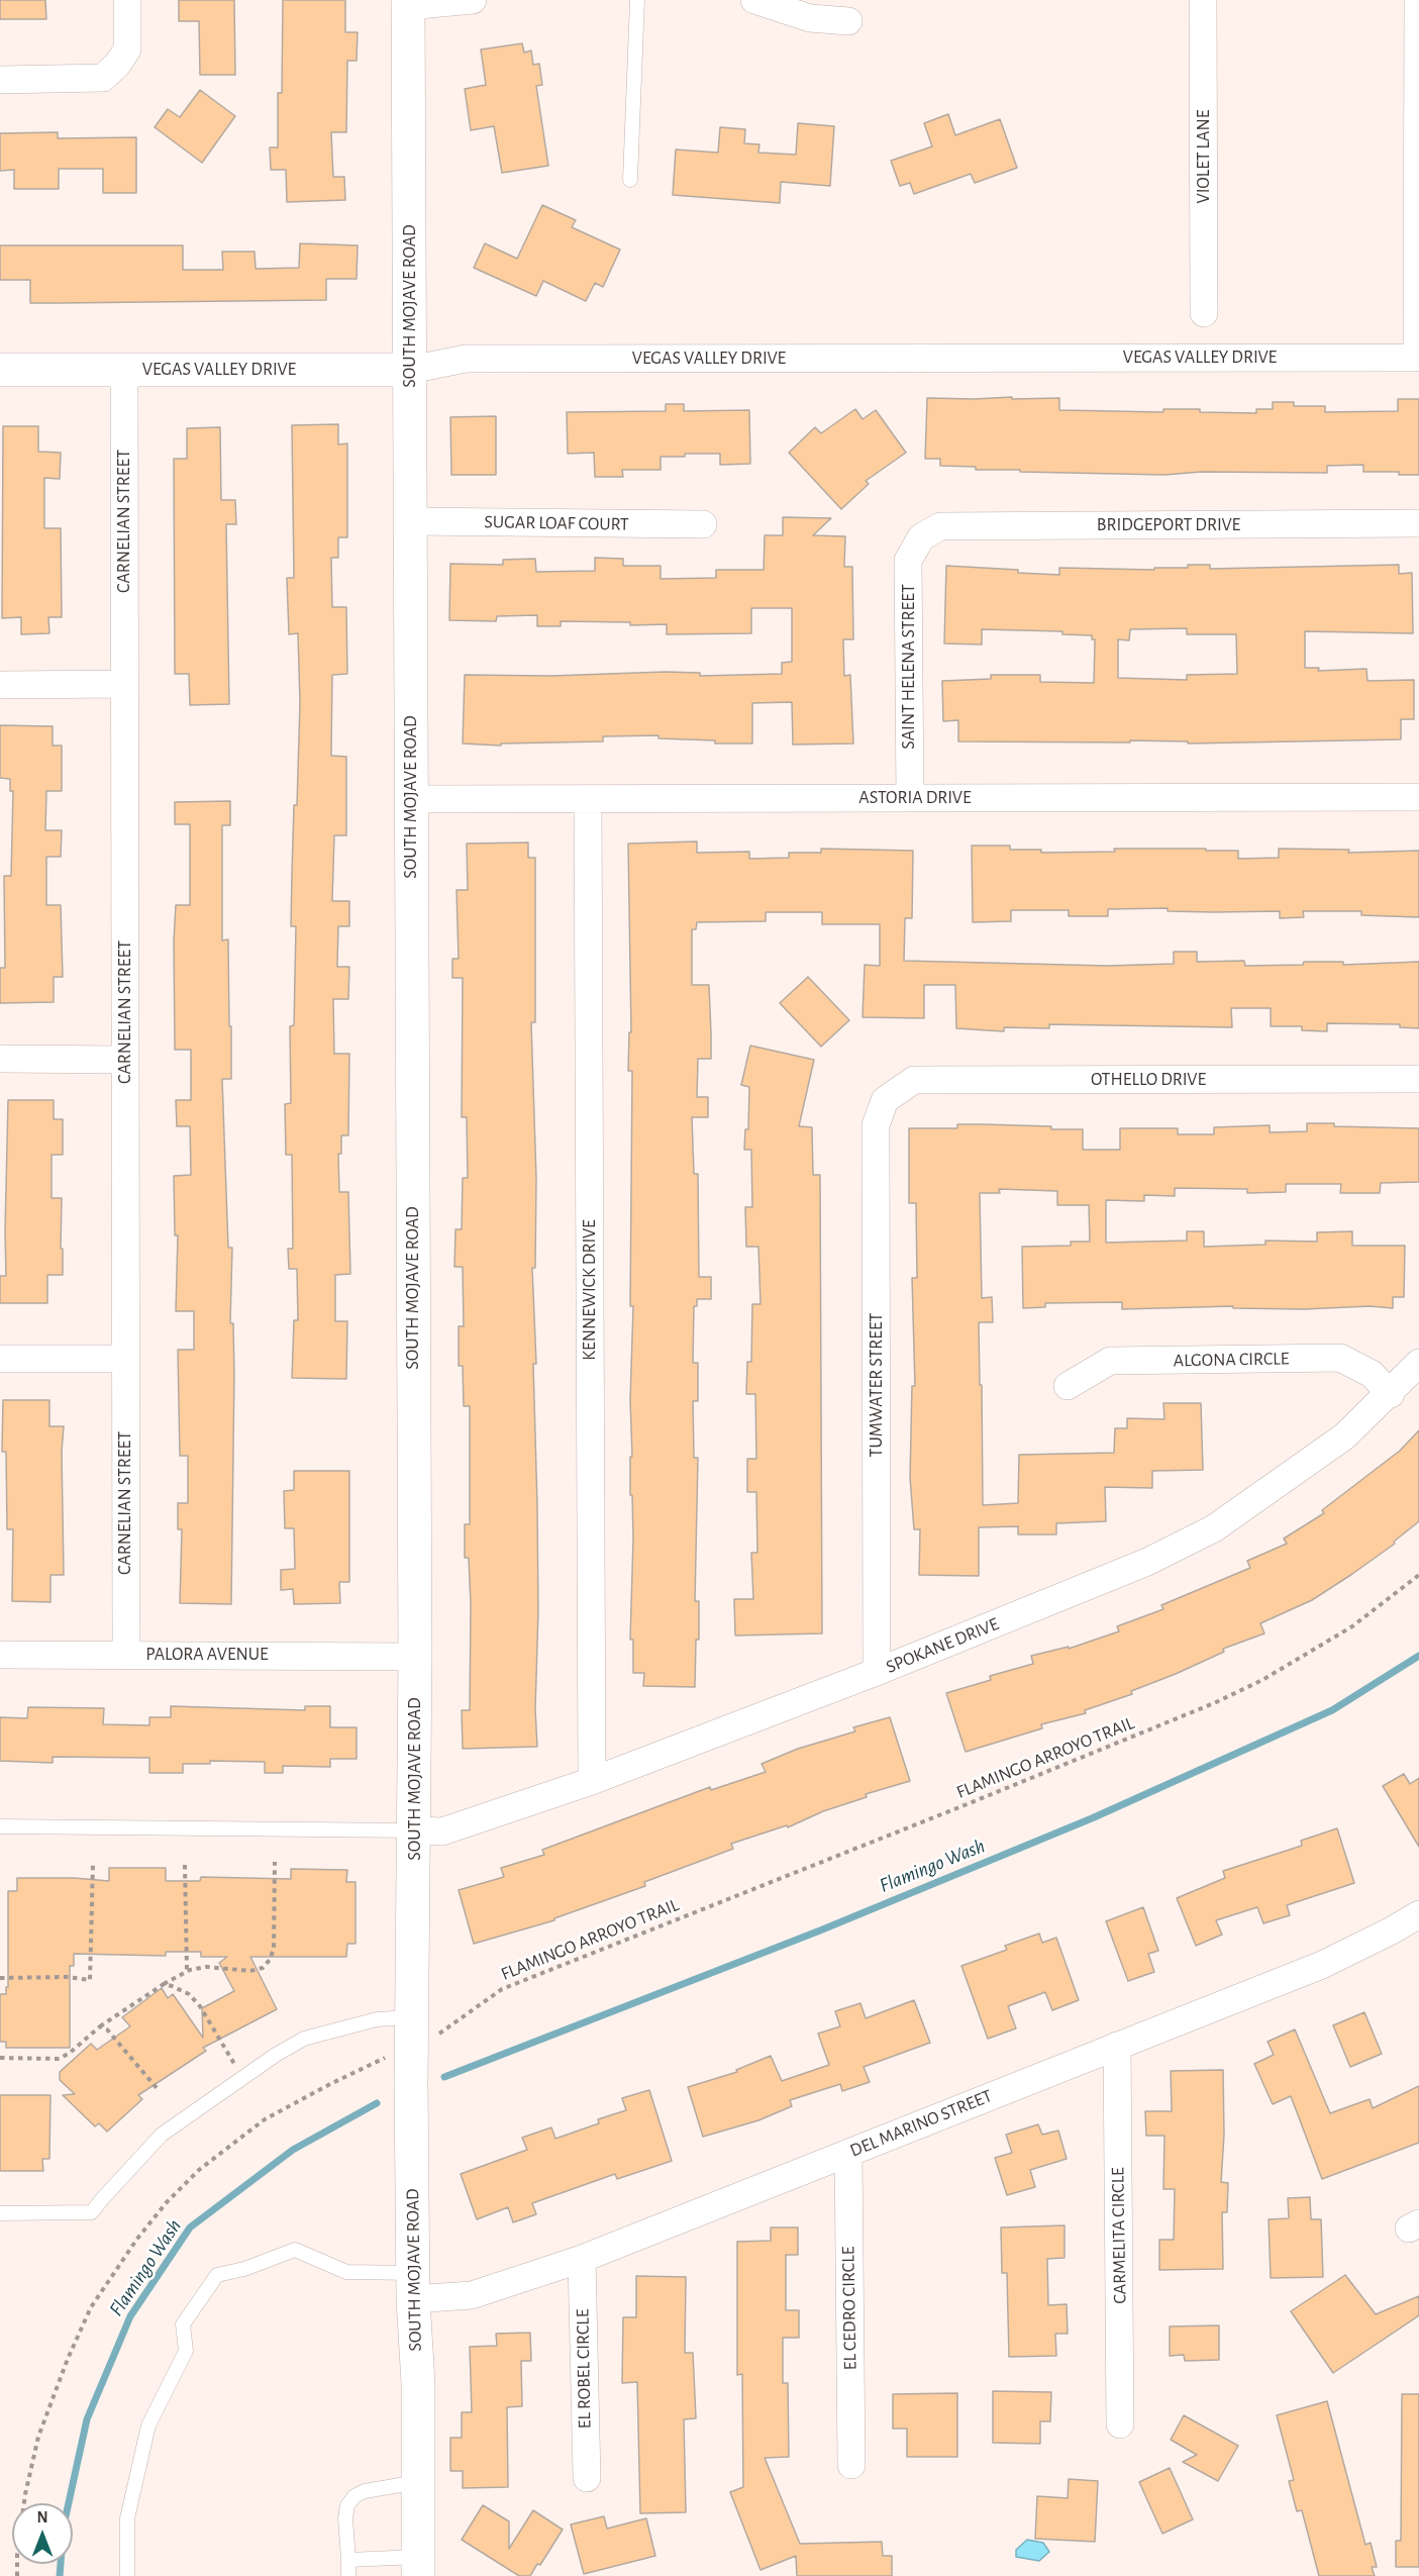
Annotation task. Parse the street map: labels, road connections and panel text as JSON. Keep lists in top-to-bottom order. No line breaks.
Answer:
{"streets":{"street":["VIOLET LANE","SOUTH MOJAVE ROAD","VEGAS VALLEY DRIVE","CARNELIAN STREET","SUGAR LOAF COURT","BRIDGEPORT DRIVE","SAINT HELENA STREET","ASTORIA DRIVE","OTHELLO DRIVE","KENNEWICK DRIVE","ALGONA CIRCLE","TUMWATER STREET","SPOKANE DRIVE","PALORA AVENUE","DEL MARINO STREET","CARMELITA CIRCLE","EL CEDRO CIRCLE","EL ROBEL CIRCLE"],"path":["FLAMINGO ARROYO TRAIL"]},"crossings":[["SOUTH MOJAVE ROAD","VEGAS VALLEY DRIVE"],["SOUTH MOJAVE ROAD","SUGAR LOAF COURT"],["SOUTH MOJAVE ROAD","ASTORIA DRIVE"],["SOUTH MOJAVE ROAD","SPOKANE DRIVE"],["SOUTH MOJAVE ROAD","PALORA AVENUE"],["SOUTH MOJAVE ROAD","FLAMINGO ARROYO TRAIL"],["SOUTH MOJAVE ROAD","DEL MARINO STREET"],["VEGAS VALLEY DRIVE","CARNELIAN STREET"],["CARNELIAN STREET","PALORA AVENUE"],["BRIDGEPORT DRIVE","SAINT HELENA STREET"],["SAINT HELENA STREET","ASTORIA DRIVE"],["ASTORIA DRIVE","KENNEWICK DRIVE"],["OTHELLO DRIVE","TUMWATER STREET"],["KENNEWICK DRIVE","SPOKANE DRIVE"],["ALGONA CIRCLE","SPOKANE DRIVE"],["TUMWATER STREET","SPOKANE DRIVE"],["DEL MARINO STREET","CARMELITA CIRCLE"],["DEL MARINO STREET","EL CEDRO CIRCLE"],["DEL MARINO STREET","EL ROBEL CIRCLE"]],"water":["Flamingo Wash"],"north":"top"}
